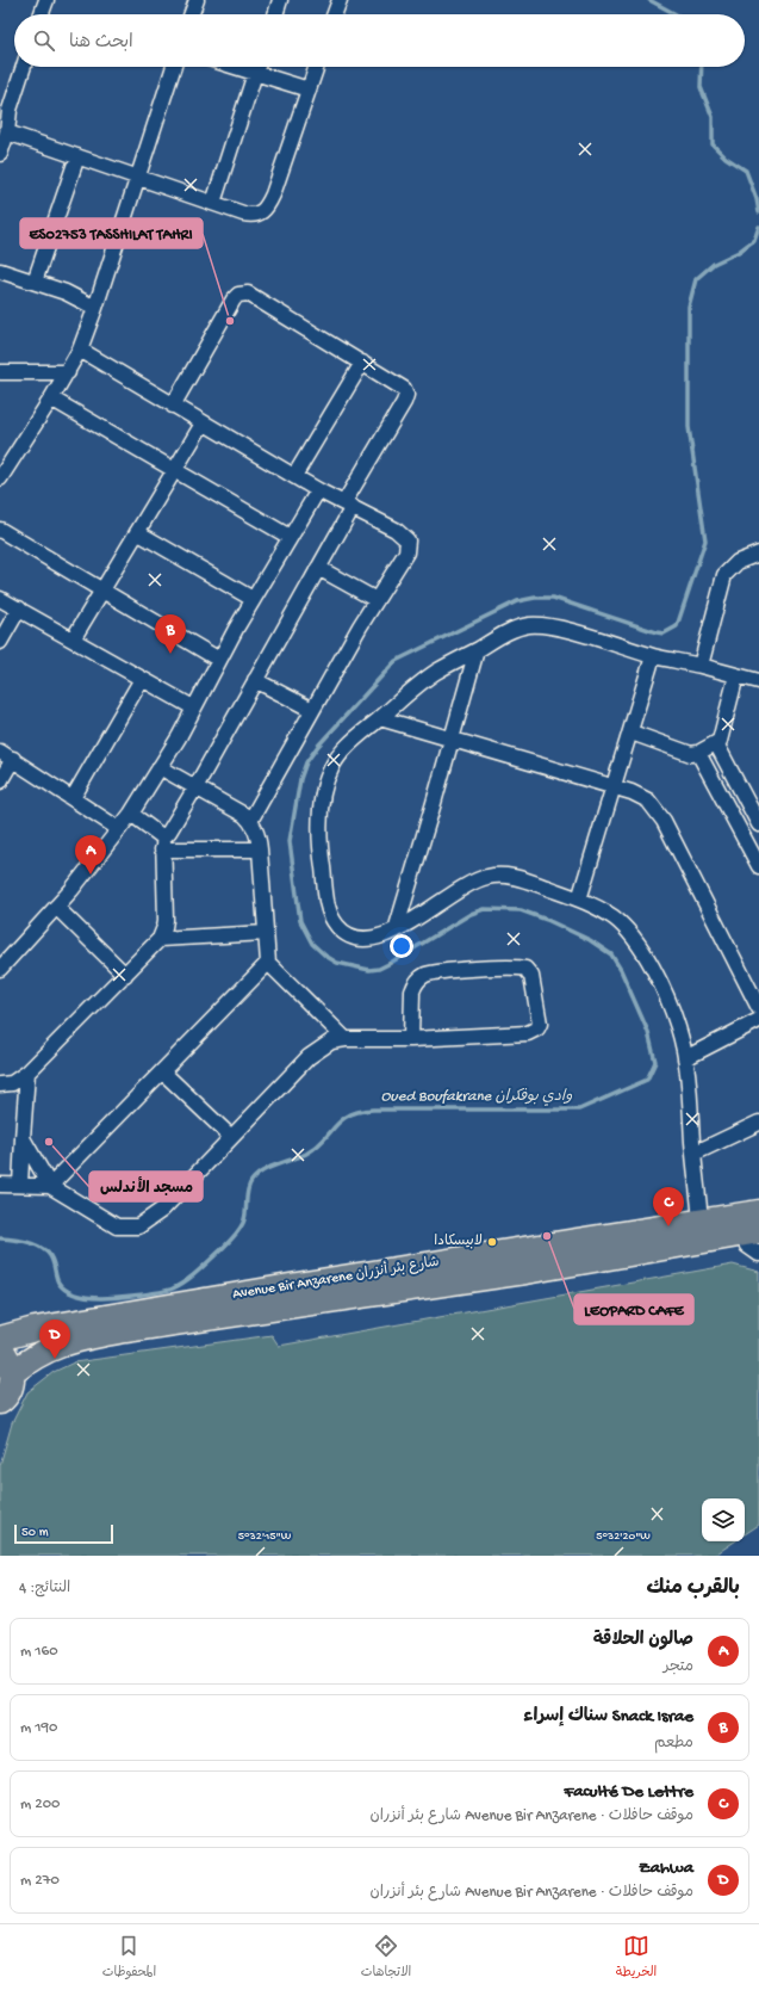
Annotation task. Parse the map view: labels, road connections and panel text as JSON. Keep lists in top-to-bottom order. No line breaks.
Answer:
{"streets":{"main road":["Avenue Bir Anzarene شارع بئر أنزران"]},"water":["Oued Boufakrane وادي بوفكران"],"places":["ES02753 TASSHILAT TAHRI","مسجد الأندلس","LEOPARD CAFE","لابيسكادا"],"scale_bar":"50 m","page":{"search":"ابحث هنا","pins":["B","A","C","D"],"scale":"50 m","heading":["بالقرب منك","النتائج: 4"],"list":[{"mark":"A","name":"صالون الحلاقة","note":"متجر","value":"160 m"},{"mark":"B","name":"Snack Israe سناك إسراء","note":"مطعم","value":"190 m"},{"mark":"C","name":"Faculté De Lettre","note":"موقف حافلات · Avenue Bir Anzarene شارع بئر أنزران","value":"200 m"},{"mark":"D","name":"Zahwa","note":"موقف حافلات · Avenue Bir Anzarene شارع بئر أنزران","value":"270 m"}],"nav":["الخريطة","الاتجاهات","المحفوظات"]},"coordinates":["5°32'15\"W","5°32'20\"W"]}
